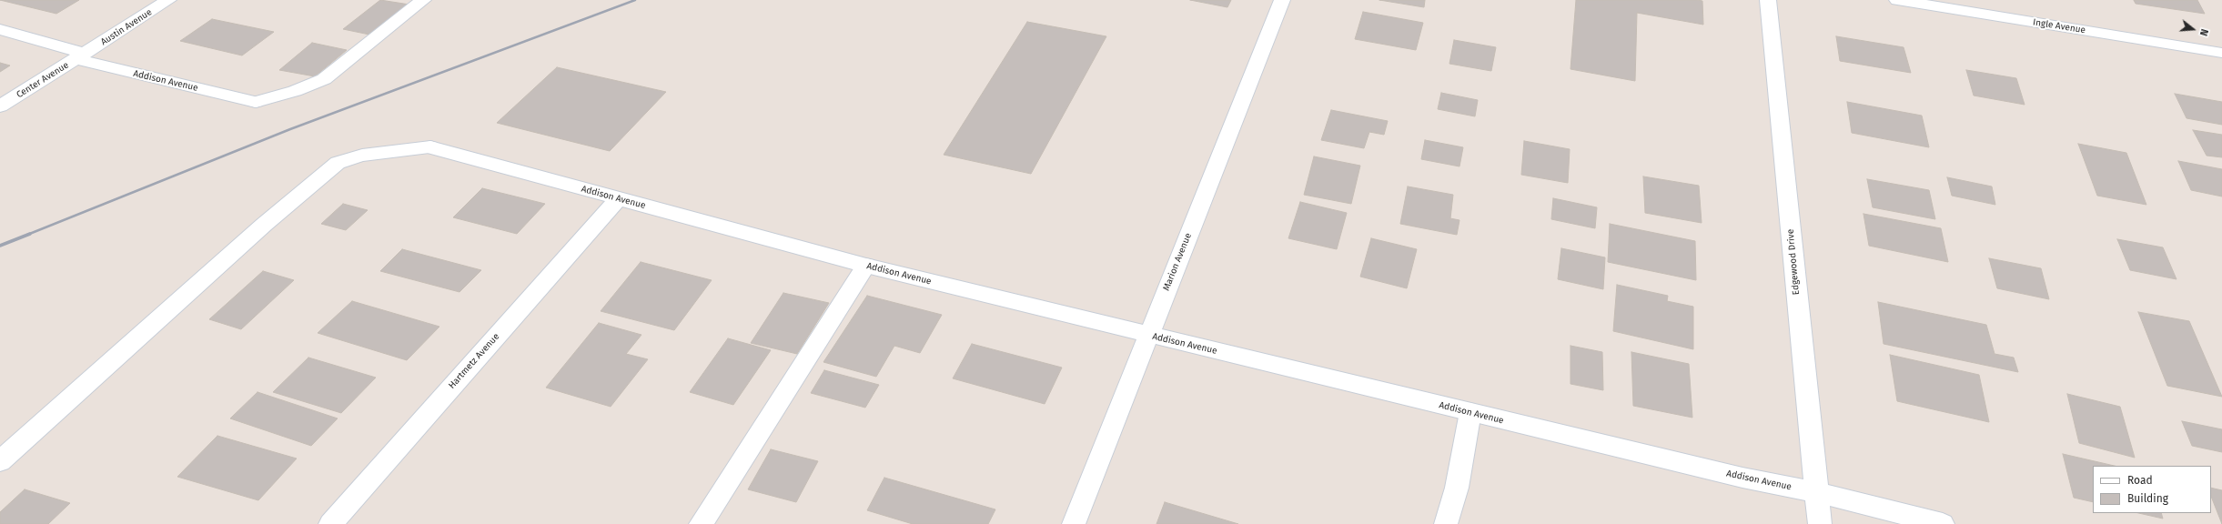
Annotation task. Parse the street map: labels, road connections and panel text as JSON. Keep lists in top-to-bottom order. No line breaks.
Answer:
{"streets":{"street":["Ingle Avenue","Austin Avenue","Center Avenue","Addison Avenue","Marion Avenue","Edgewood Drive","Hartmetz Avenue"]},"crossings":[["Austin Avenue","Center Avenue"],["Austin Avenue","Addison Avenue"],["Center Avenue","Addison Avenue"],["Addison Avenue","Marion Avenue"],["Addison Avenue","Edgewood Drive"],["Addison Avenue","Hartmetz Avenue"]],"legend":["Road","Building"],"north":"right"}
